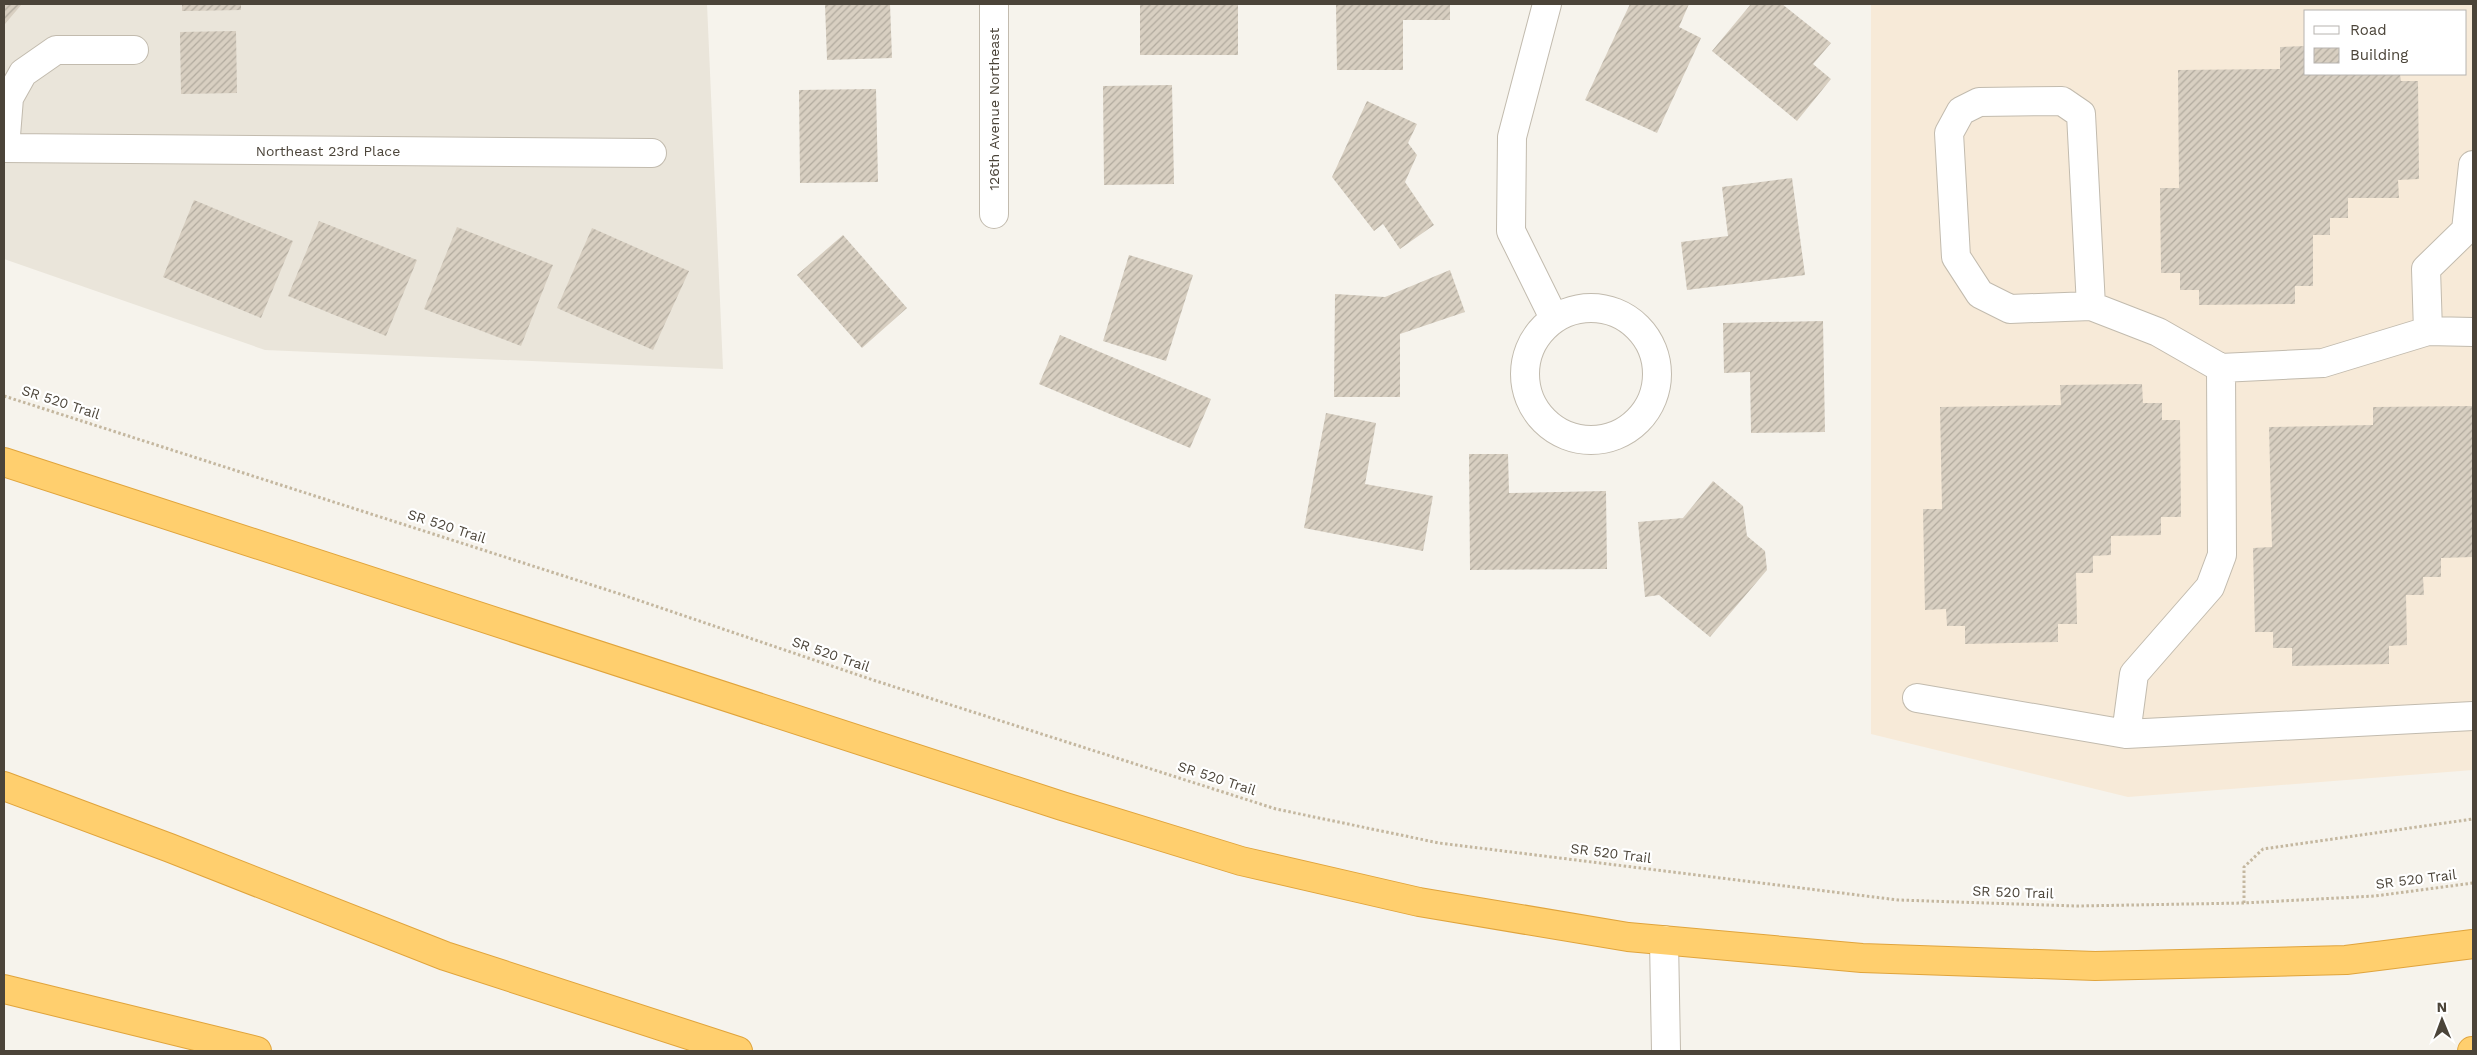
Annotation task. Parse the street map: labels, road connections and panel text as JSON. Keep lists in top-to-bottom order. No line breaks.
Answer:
{"streets":{"street":["126th Avenue Northeast","Northeast 23rd Place"],"path":["SR 520 Trail"]},"legend":["Road","Building"],"north":"top"}
